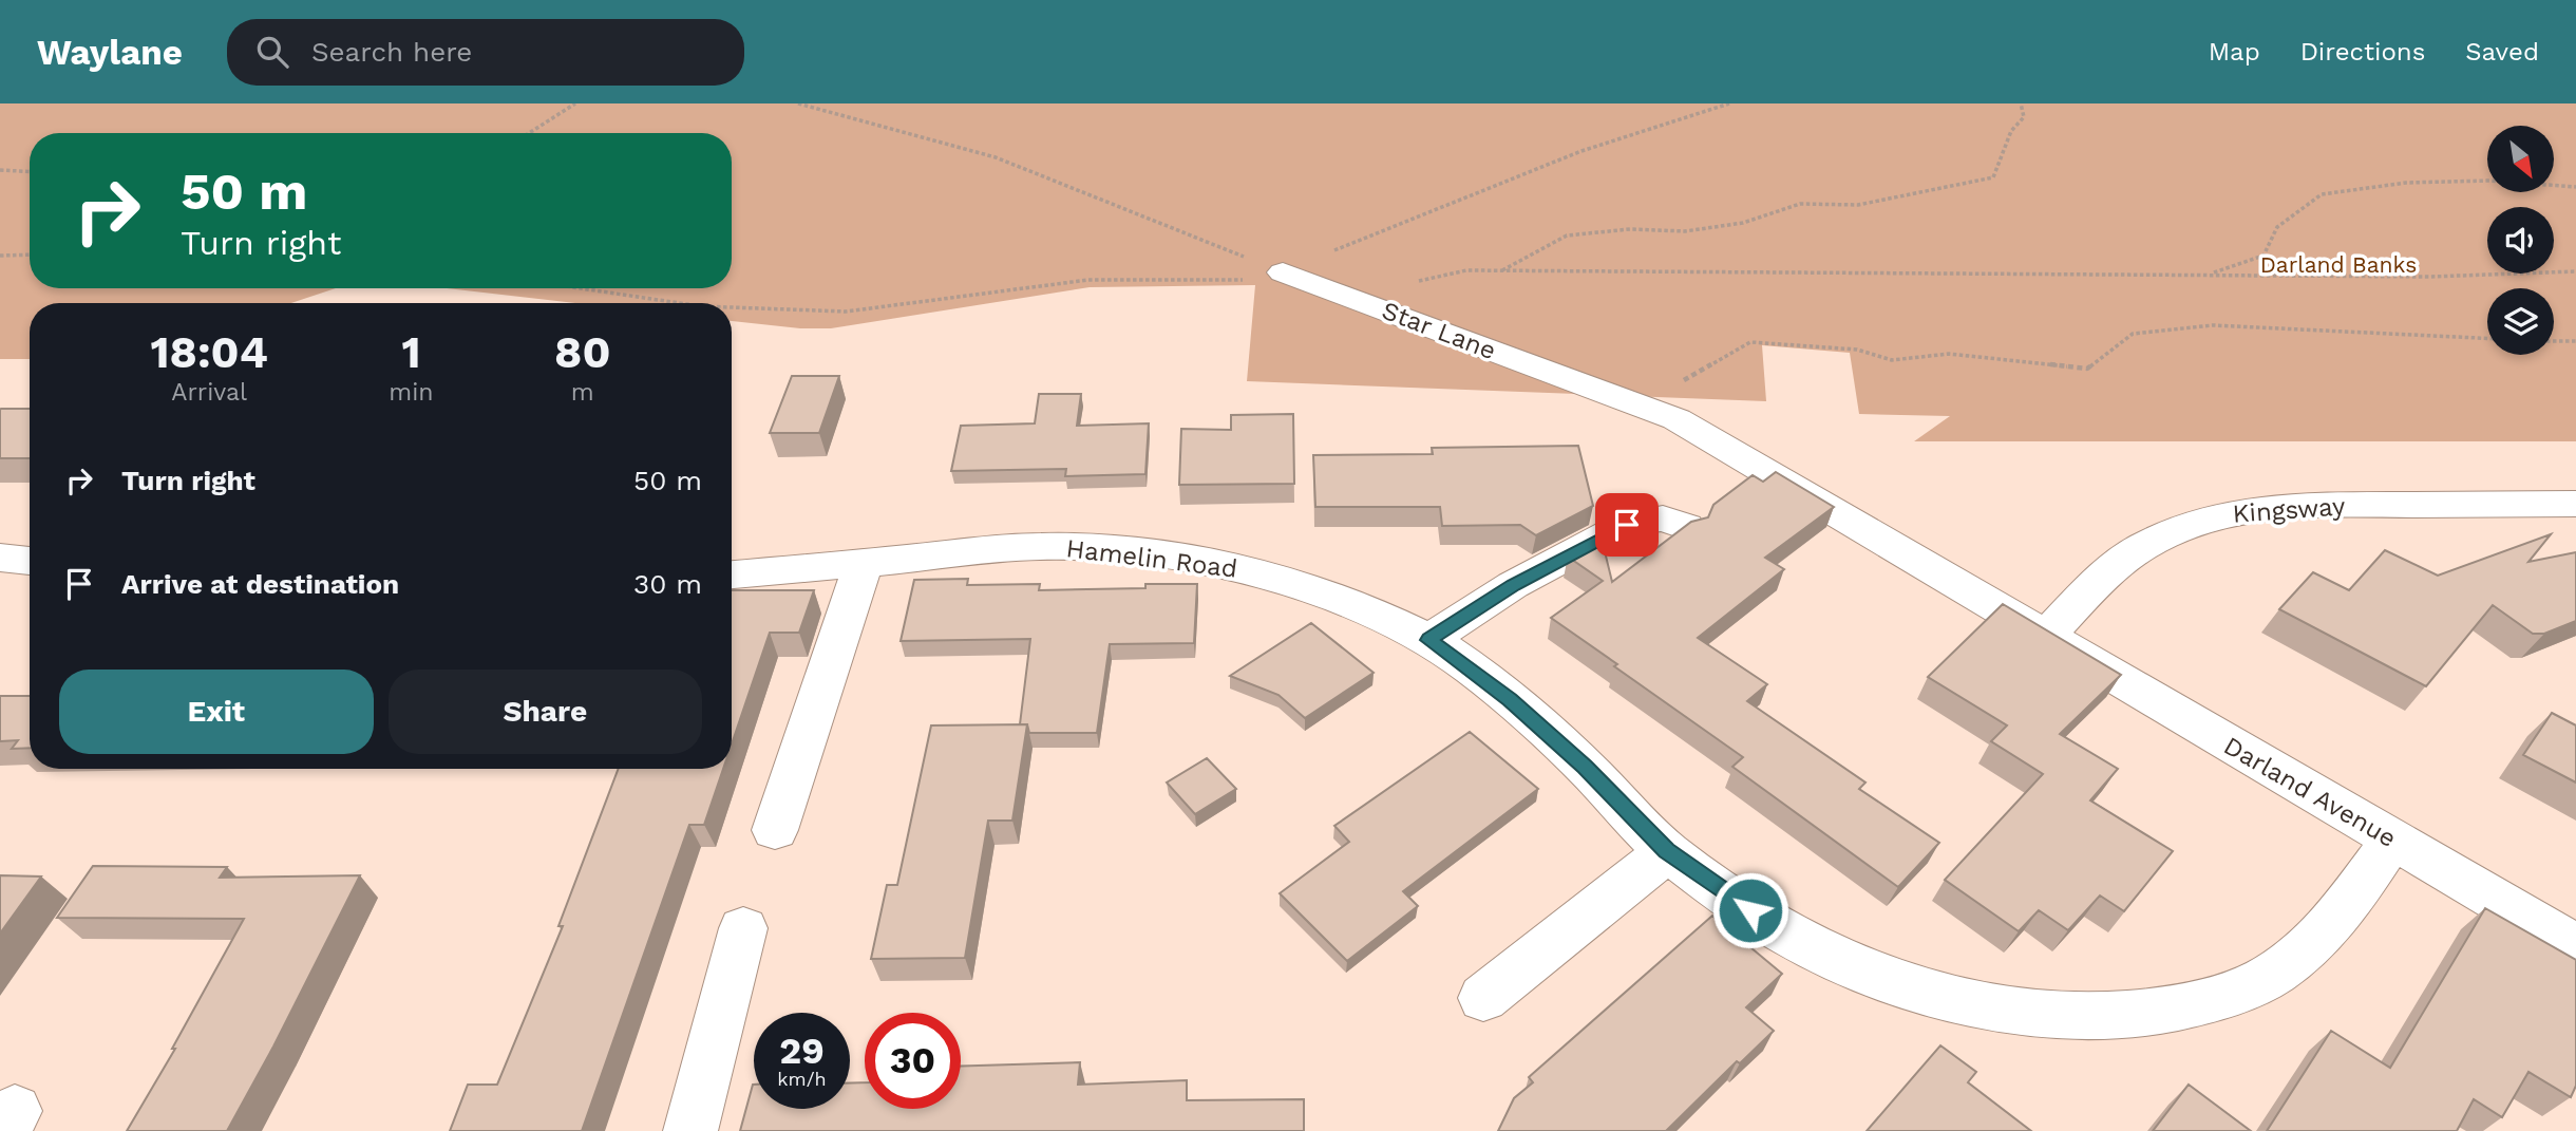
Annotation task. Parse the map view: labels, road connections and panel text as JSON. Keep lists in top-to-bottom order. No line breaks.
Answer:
{"streets":{"street":["Star Lane","Kingsway","Hamelin Road","Darland Avenue"]},"crossings":[["Star Lane","Kingsway"],["Star Lane","Darland Avenue"],["Kingsway","Darland Avenue"],["Hamelin Road","Darland Avenue"]],"parks":["Darland Banks"],"north":"bottom right","page":{"header":"Waylane","search":"Search here","nav":["Map","Directions","Saved"],"turn":["50 m","Turn right"],"eta":["18:04","Arrival","1","min","80","m"],"list":[{"name":"Turn right","value":"50 m"},{"name":"Arrive at destination","value":"30 m"}],"buttons":["Exit","Share"],"speed":"29 km/h","limit":"30"}}
